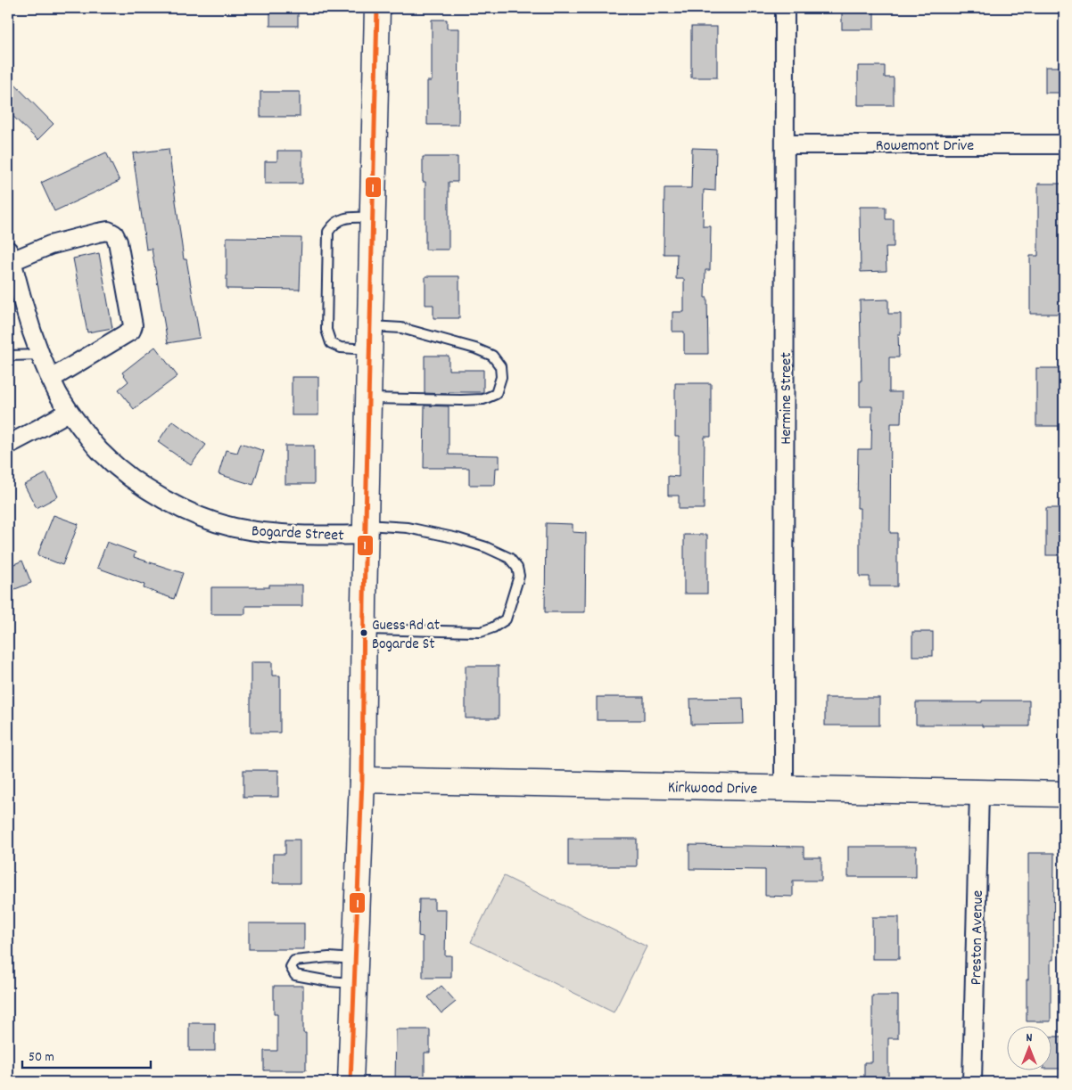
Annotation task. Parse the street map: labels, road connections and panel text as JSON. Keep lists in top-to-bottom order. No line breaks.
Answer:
{"streets":{"main road":["Kirkwood Drive"],"street":["Rowemont Drive","Hermine Street","Bogarde Street","Preston Avenue"]},"crossings":[["Rowemont Drive","Hermine Street"],["Hermine Street","Kirkwood Drive"],["Kirkwood Drive","Preston Avenue"]],"places":["Guess Rd at Bogarde St"],"lines":["transit line 1"],"scale_bar":"50 m","north":"top"}
